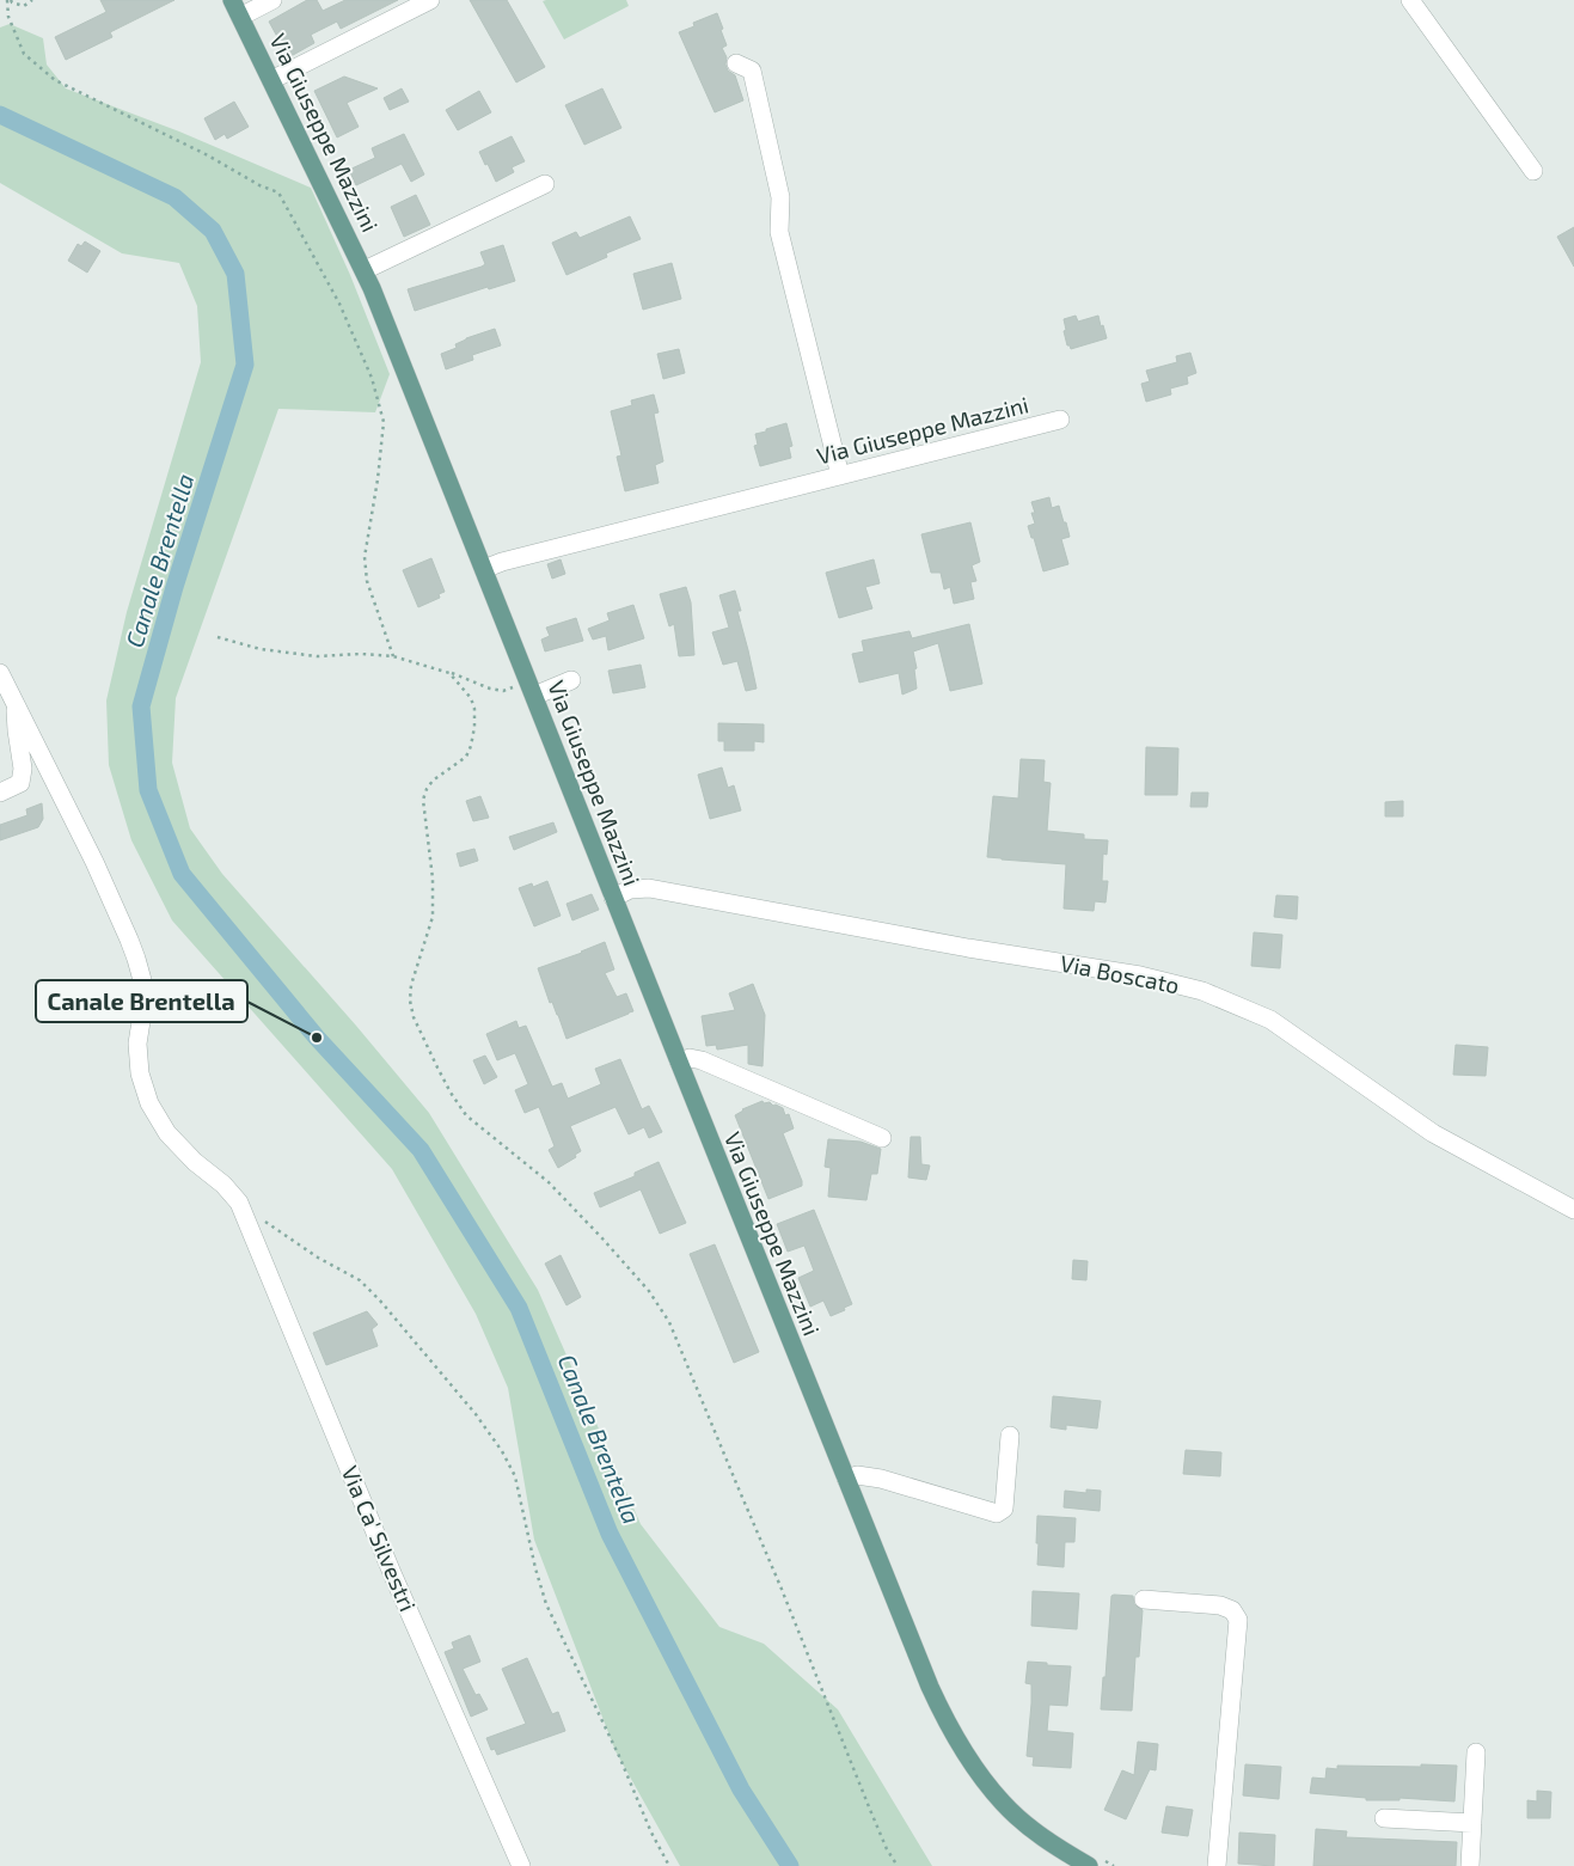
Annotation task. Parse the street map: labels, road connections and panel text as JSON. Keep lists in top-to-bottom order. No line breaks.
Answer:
{"streets":{"main road":["Via Giuseppe Mazzini"],"street":["Via Boscato","Via Ca' Silvestri"]},"crossings":[["Via Giuseppe Mazzini","Via Boscato"]],"water":["Canale Brentella"],"places":["Canale Brentella"]}
